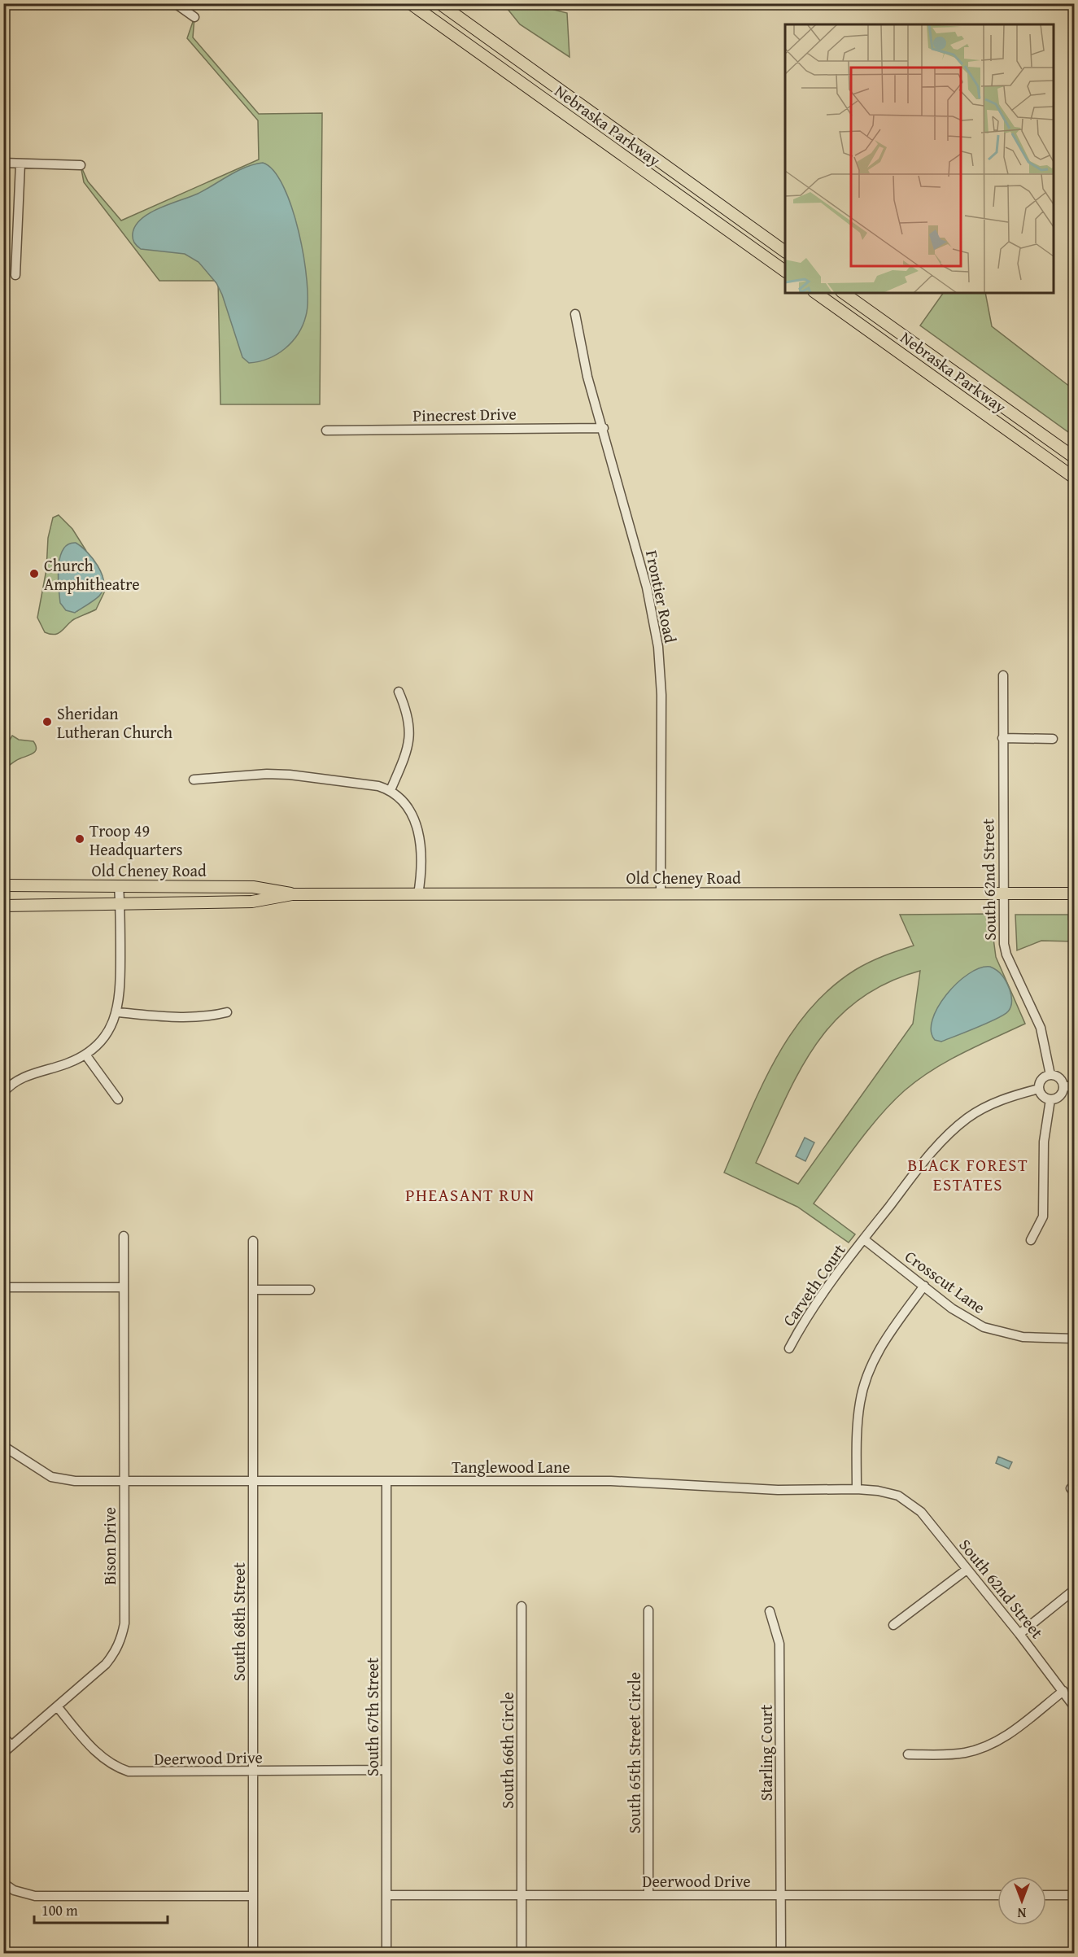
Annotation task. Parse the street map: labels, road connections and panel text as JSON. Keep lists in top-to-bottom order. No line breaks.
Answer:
{"streets":{"main road":["Nebraska Parkway","Old Cheney Road"],"street":["Pinecrest Drive","Frontier Road","South 62nd Street","Crosscut Lane","Carveth Court","Tanglewood Lane","Bison Drive","South 68th Street","South 67th Street","South 66th Circle","South 65th Street Circle","Starling Court","Deerwood Drive"]},"crossings":[["Pinecrest Drive","Frontier Road"],["Frontier Road","Old Cheney Road"],["Old Cheney Road","South 62nd Street"],["South 62nd Street","Carveth Court"],["South 62nd Street","Tanglewood Lane"],["Crosscut Lane","Carveth Court"],["Tanglewood Lane","Bison Drive"],["Tanglewood Lane","South 68th Street"],["Tanglewood Lane","South 67th Street"],["Bison Drive","Deerwood Drive"],["South 68th Street","Deerwood Drive"],["South 67th Street","Deerwood Drive"],["South 66th Circle","Deerwood Drive"],["South 65th Street Circle","Deerwood Drive"],["Starling Court","Deerwood Drive"]],"districts":["BLACK FOREST ESTATES","PHEASANT RUN"],"places":["Church Amphitheatre","Sheridan Lutheran Church","Troop 49 Headquarters"],"scale_bar":"100 m","north":"bottom"}
